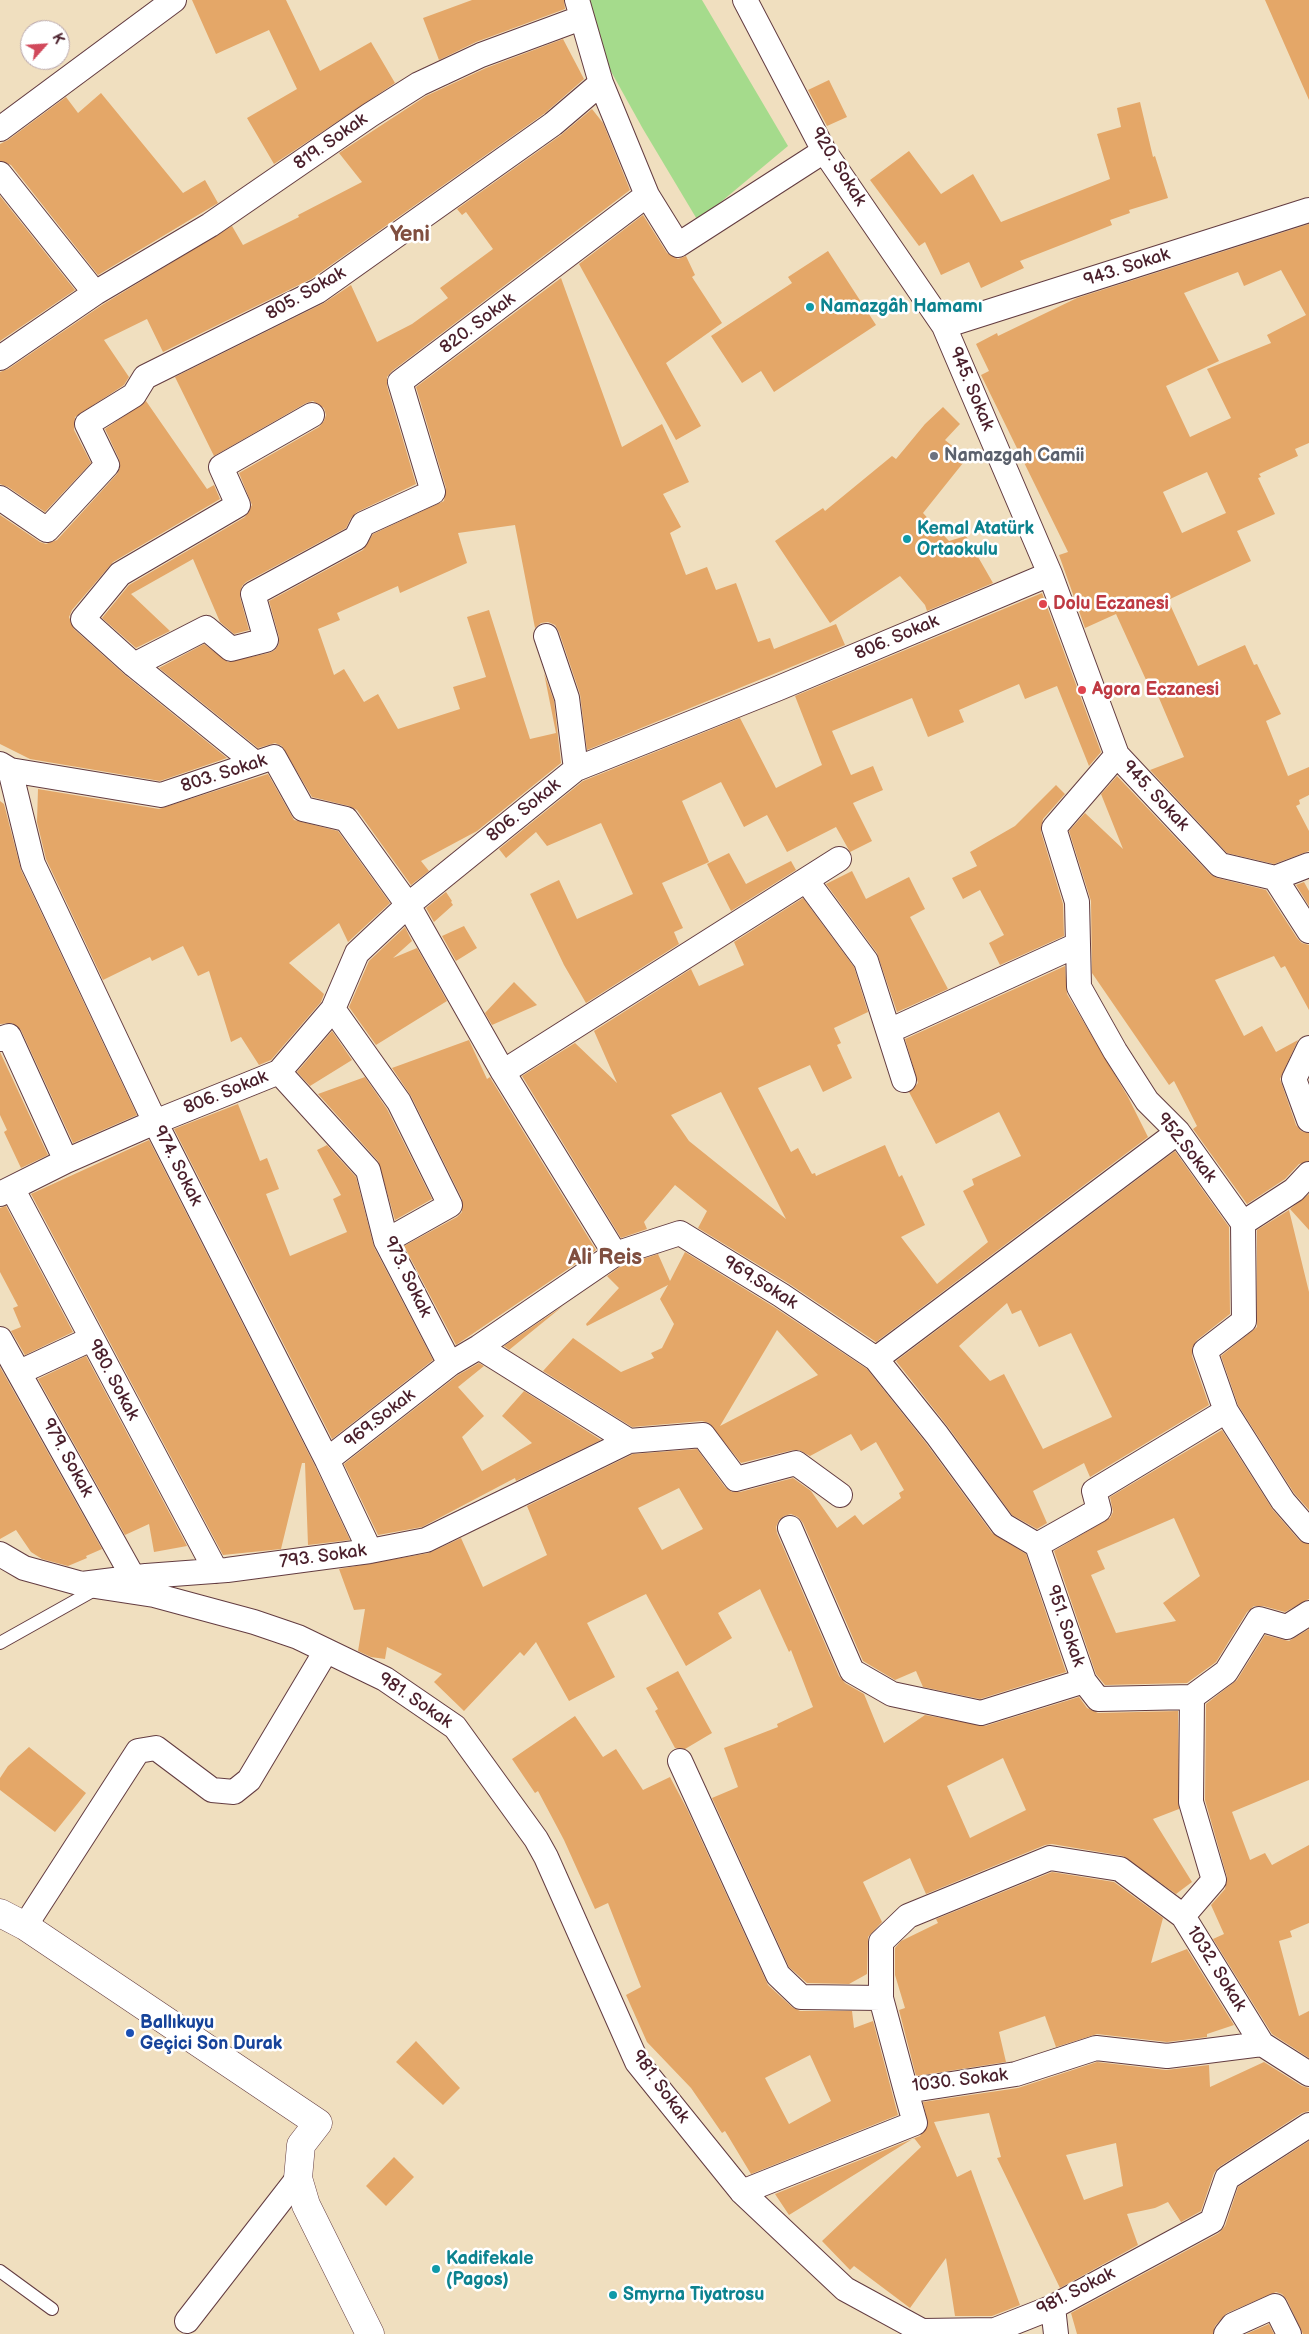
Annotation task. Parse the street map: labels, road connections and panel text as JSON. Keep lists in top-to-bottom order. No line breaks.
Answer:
{"streets":{"street":["819. Sokak","920. Sokak","943. Sokak","805. Sokak","820. Sokak","945. Sokak","806. Sokak","803. Sokak","952.Sokak","974. Sokak","973. Sokak","969.Sokak","980. Sokak","979. Sokak","793. Sokak","951. Sokak","981. Sokak","1032. Sokak","1030. Sokak"]},"crossings":[["920. Sokak","943. Sokak"],["920. Sokak","945. Sokak"],["943. Sokak","945. Sokak"],["945. Sokak","806. Sokak"],["945. Sokak","952.Sokak"],["806. Sokak","803. Sokak"],["806. Sokak","974. Sokak"],["806. Sokak","973. Sokak"],["806. Sokak","980. Sokak"],["803. Sokak","974. Sokak"],["974. Sokak","969.Sokak"],["974. Sokak","793. Sokak"],["973. Sokak","969.Sokak"],["980. Sokak","793. Sokak"],["979. Sokak","793. Sokak"],["793. Sokak","981. Sokak"],["951. Sokak","1032. Sokak"],["1032. Sokak","1030. Sokak"]],"districts":["Yeni","Ali Reis"],"places":["Namazgâh Hamamı","Namazgah Camii","Kemal Atatürk Ortaokulu","Dolu Eczanesi","Agora Eczanesi","Ballıkuyu Geçici Son Durak","Kadifekale (Pagos)","Smyrna Tiyatrosu"],"north":"top right"}
